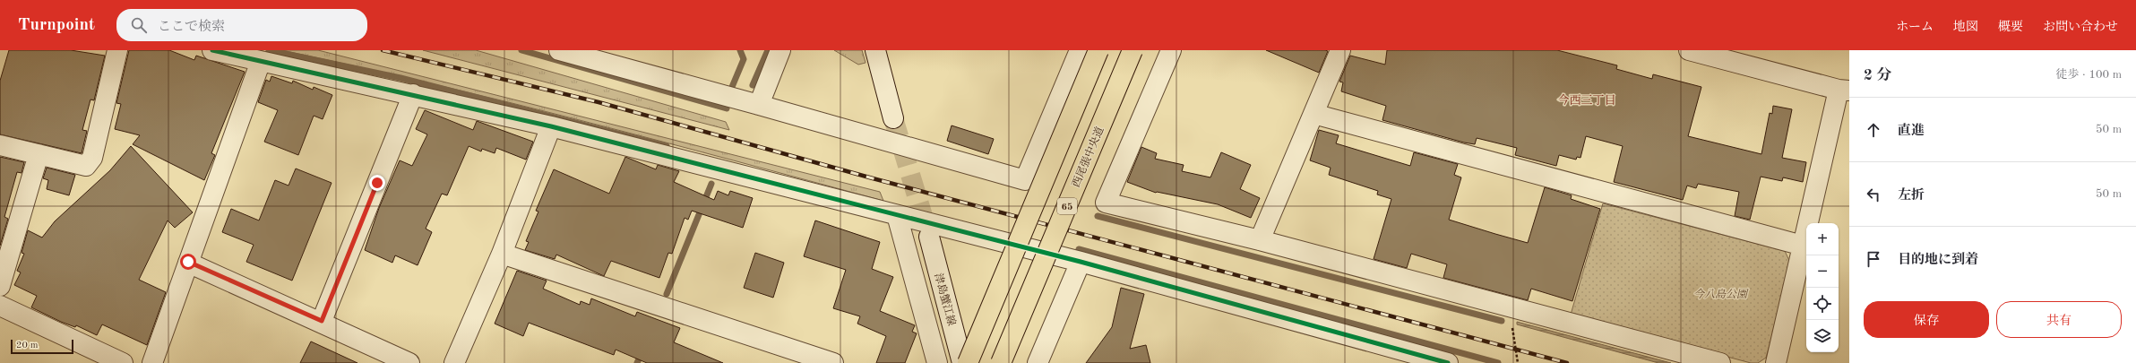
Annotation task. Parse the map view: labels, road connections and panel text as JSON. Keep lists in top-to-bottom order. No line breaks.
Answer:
{"streets":{"main road":["西尾張中央道","65"],"street":["津島蟹江線"]},"districts":["今西三丁目"],"parks":["今八島公園"],"scale_bar":"20 m","page":{"header":"Turnpoint","search":"ここで検索","nav":["ホーム","地図","概要","お問い合わせ"],"heading":["2 分","徒歩 · 100 m"],"list":[["直進","50 m"],["左折","50 m"],"目的地に到着"],"map_buttons":["+","−"],"buttons":["保存","共有"],"scale":"20 m"}}
